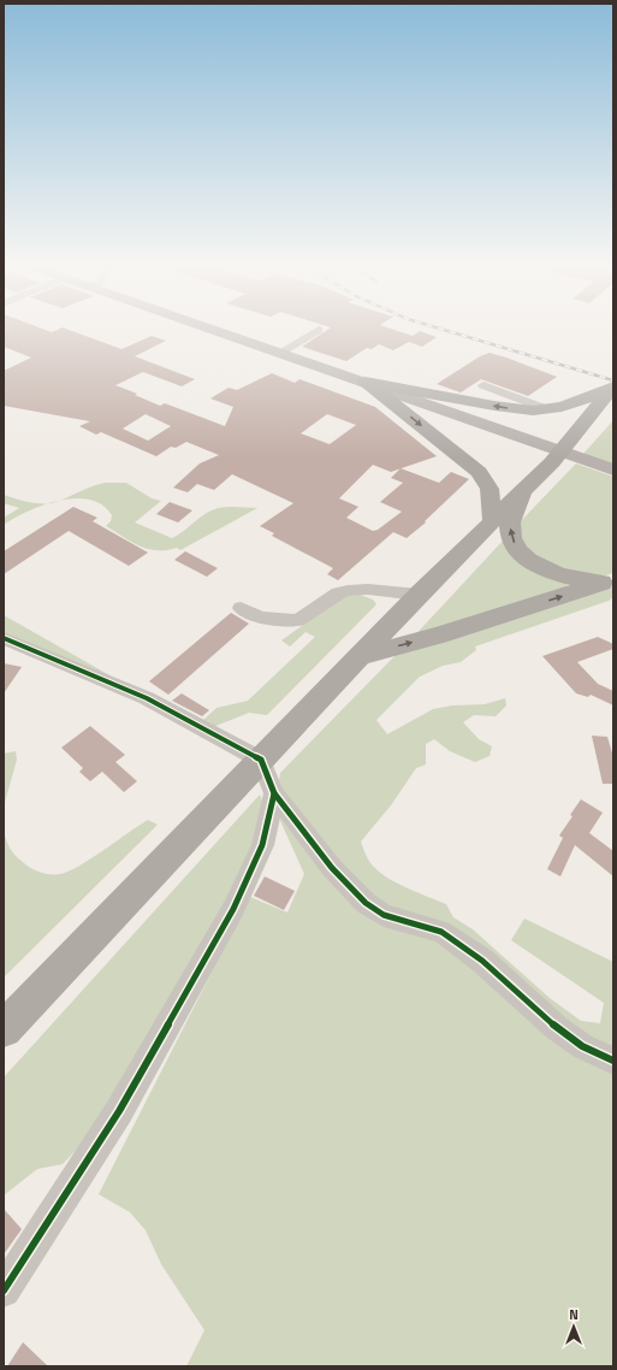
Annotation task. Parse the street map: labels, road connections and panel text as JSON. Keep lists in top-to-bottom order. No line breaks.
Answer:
{"north":"top"}
